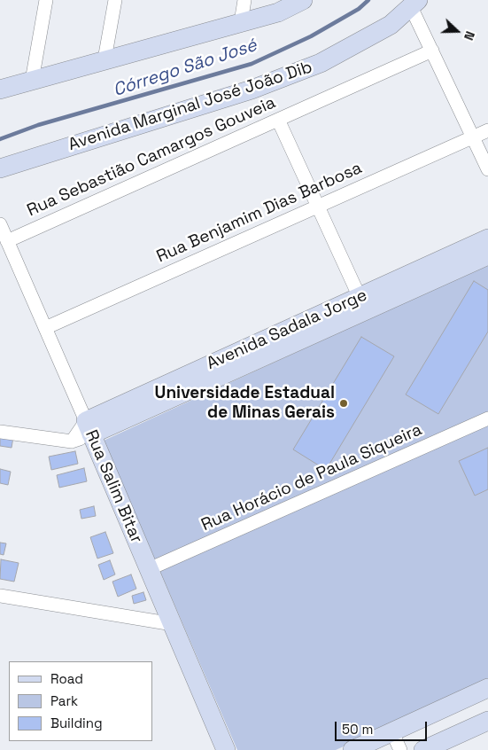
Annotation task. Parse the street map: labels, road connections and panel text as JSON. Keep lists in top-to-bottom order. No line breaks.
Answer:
{"streets":{"street":["Avenida Marginal José João Dib","Rua Sebastião Camargos Gouveia","Rua Benjamim Dias Barbosa","Avenida Sadala Jorge","Rua Horácio de Paula Siqueira","Rua Salim Bitar"]},"crossings":[["Rua Sebastião Camargos Gouveia","Rua Salim Bitar"],["Rua Benjamim Dias Barbosa","Rua Salim Bitar"],["Avenida Sadala Jorge","Rua Salim Bitar"],["Rua Horácio de Paula Siqueira","Rua Salim Bitar"]],"water":["Córrego São José"],"places":["Universidade Estadual de Minas Gerais"],"legend":["Road","Park","Building"],"scale_bar":"50 m","north":"right"}
